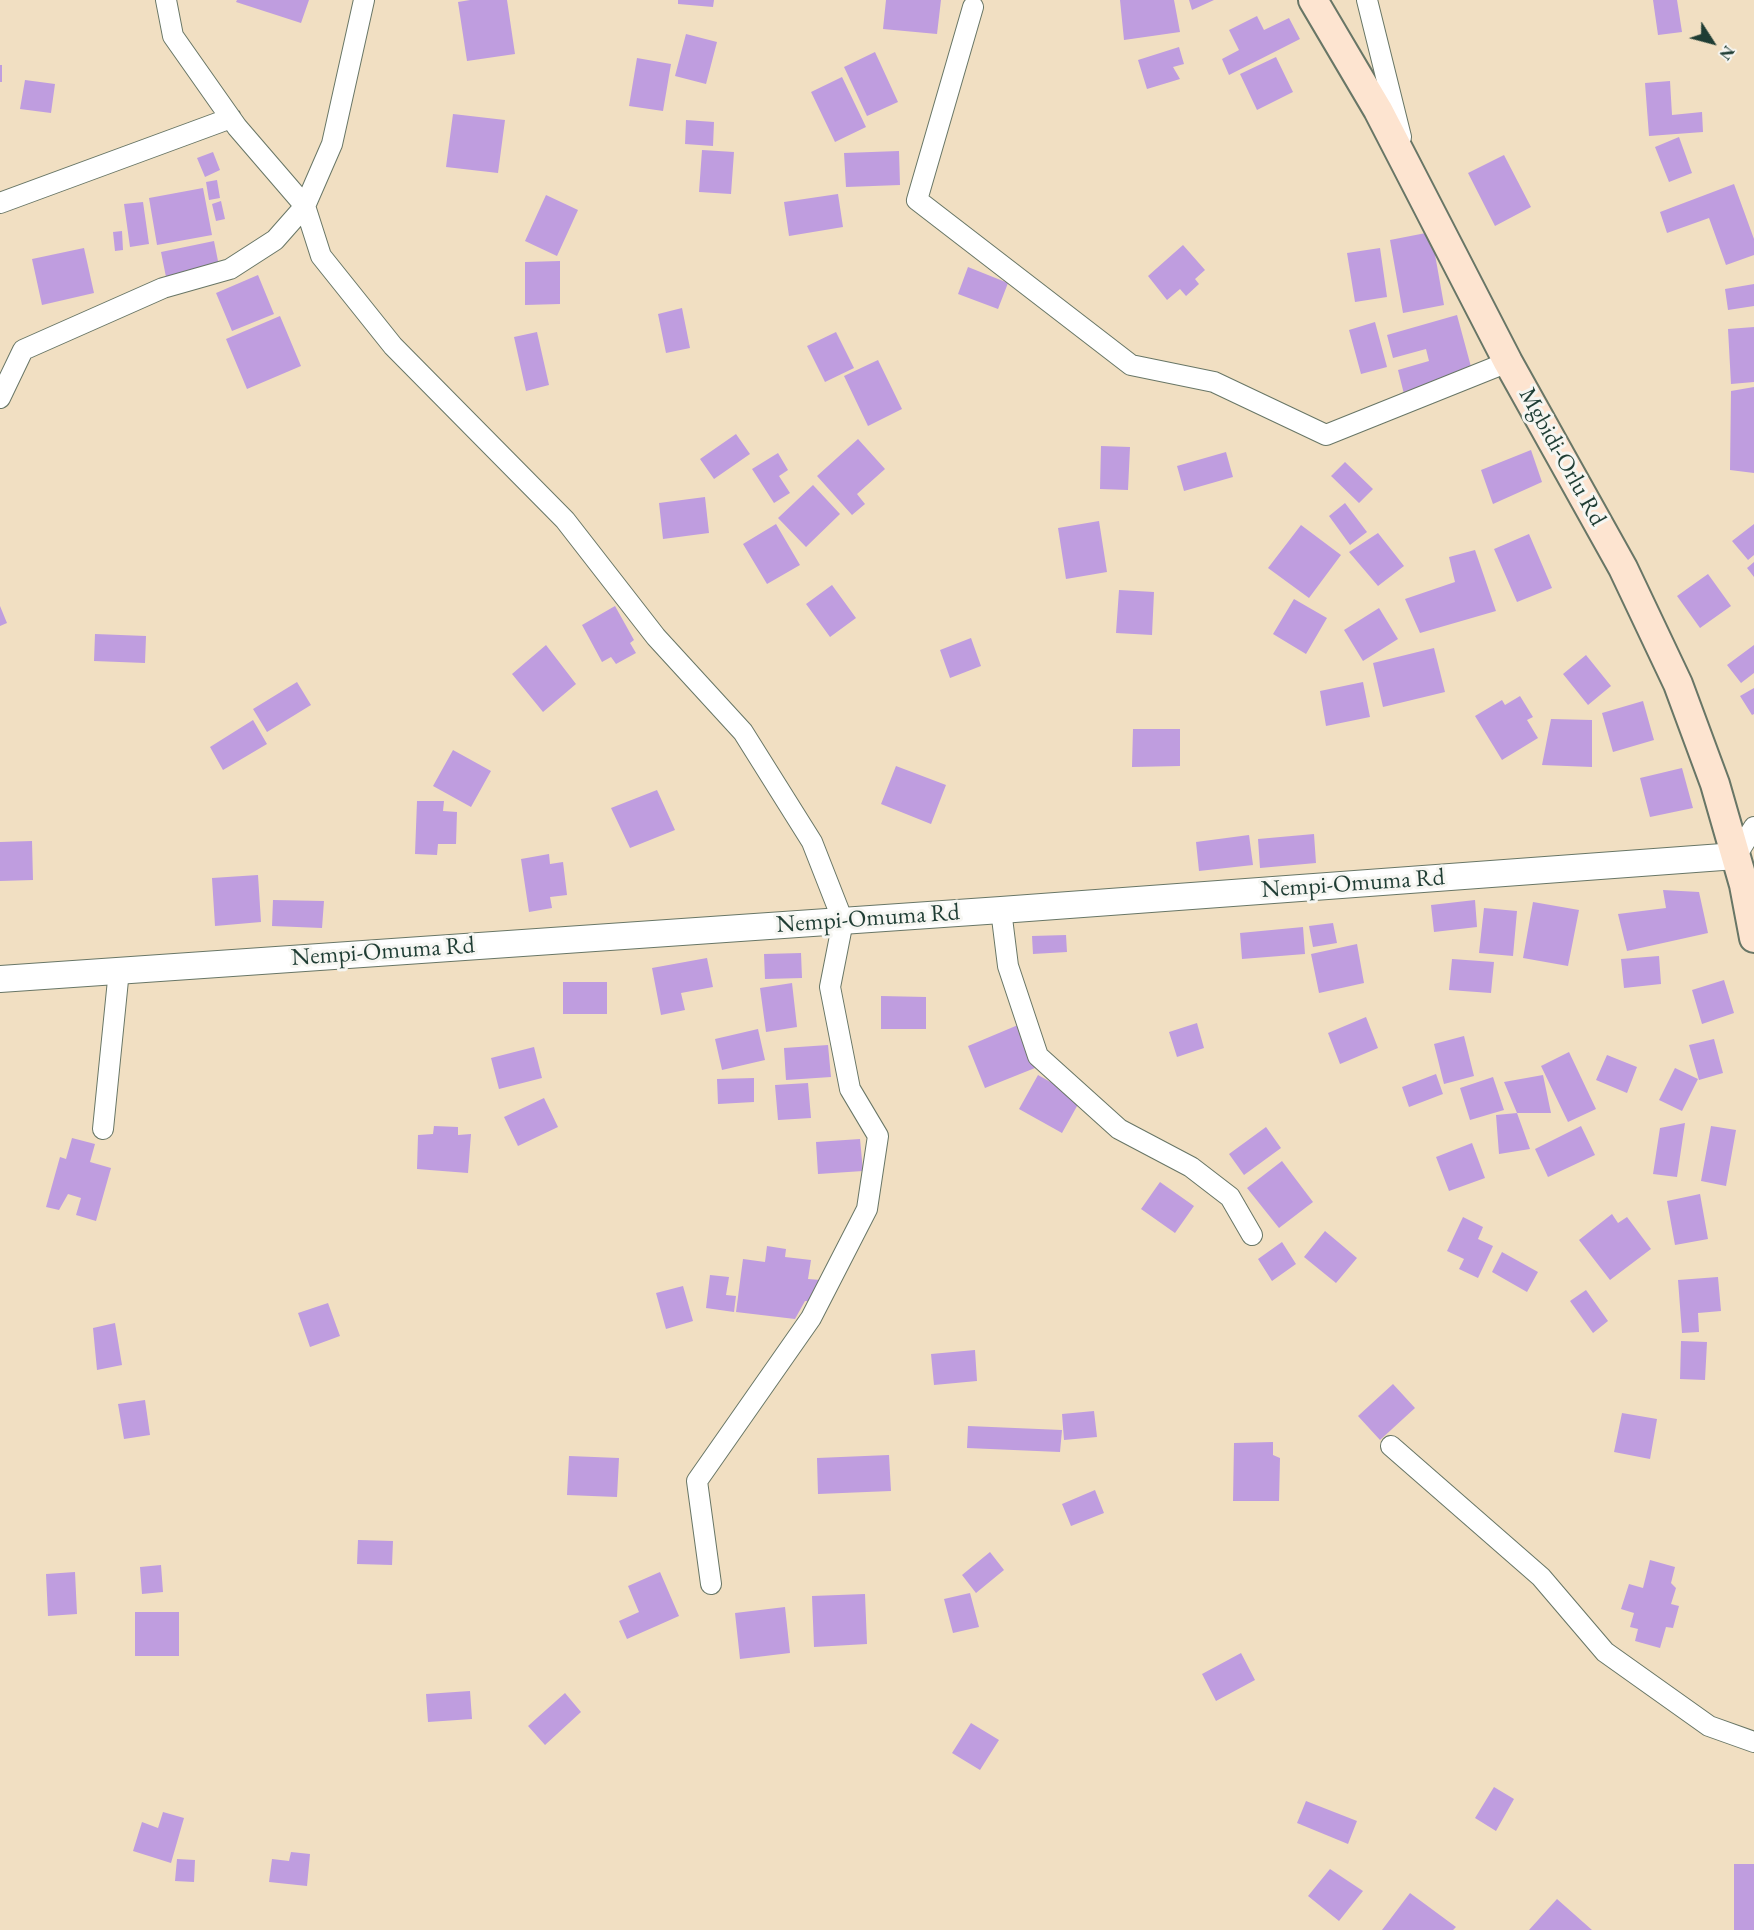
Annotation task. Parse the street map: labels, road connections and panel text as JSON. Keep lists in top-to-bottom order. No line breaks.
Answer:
{"streets":{"main road":["Mgbidi-Orlu Rd"],"street":["Nempi-Omuma Rd"]},"crossings":[["Mgbidi-Orlu Rd","Nempi-Omuma Rd"]],"north":"bottom right"}
